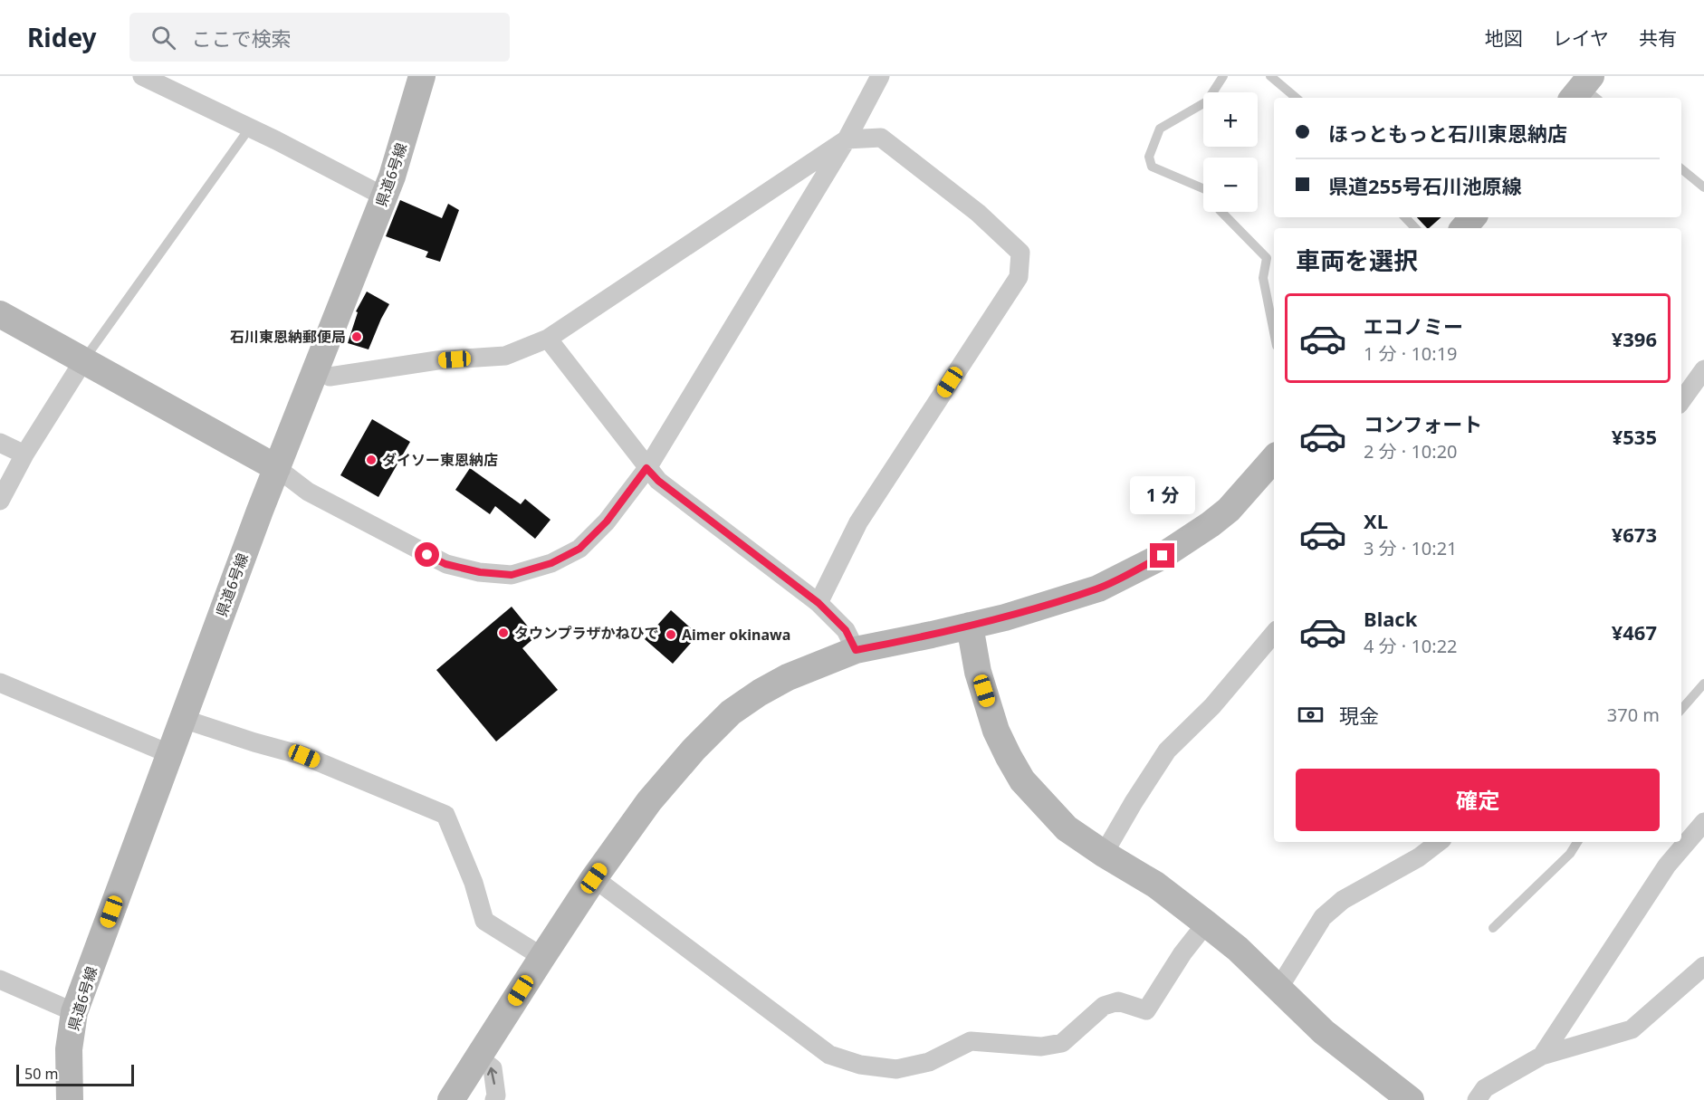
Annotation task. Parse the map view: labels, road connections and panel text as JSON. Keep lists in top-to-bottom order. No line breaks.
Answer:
{"streets":{"main road":["県道6号線"]},"places":["石川東恩納郵便局","ダイソー東恩納店","タウンプラザかねひで","Aimer okinawa"],"scale_bar":"50 m","page":{"header":"Ridey","search":"ここで検索","nav":["地図","レイヤ","共有"],"map_buttons":["+","−"],"banner":["ほっともっと石川東恩納店","県道255号石川池原線"],"heading":"車両を選択","list":[{"name":"エコノミー","note":"1 分 · 10:19","value":"¥396"},{"name":"コンフォート","note":"2 分 · 10:20","value":"¥535"},{"name":"XL","note":"3 分 · 10:21","value":"¥673"},{"name":"Black","note":"4 分 · 10:22","value":"¥467"}],"bubble":"1 分","pay":["現金","370 m"],"buttons":"確定","scale":"50 m"}}
